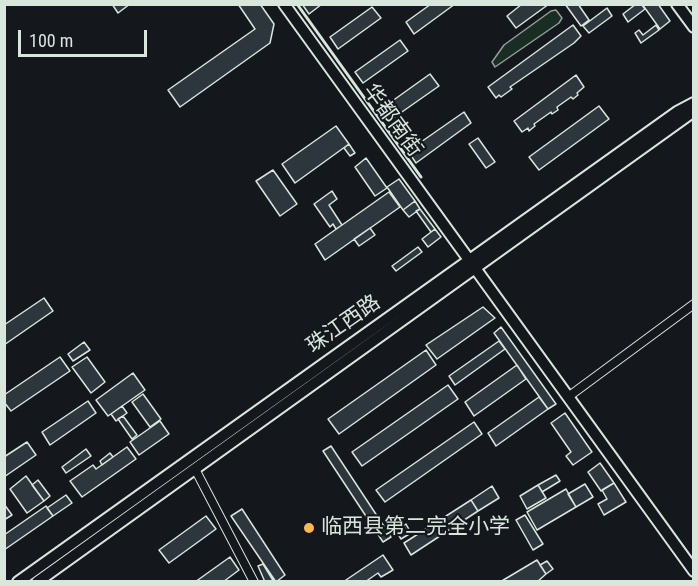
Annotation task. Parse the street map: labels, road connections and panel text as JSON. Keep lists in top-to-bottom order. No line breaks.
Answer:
{"streets":{"main road":["华都南街","珠江西路"]},"crossings":[["华都南街","珠江西路"]],"places":["临西县第二完全小学"],"scale_bar":"100 m"}
